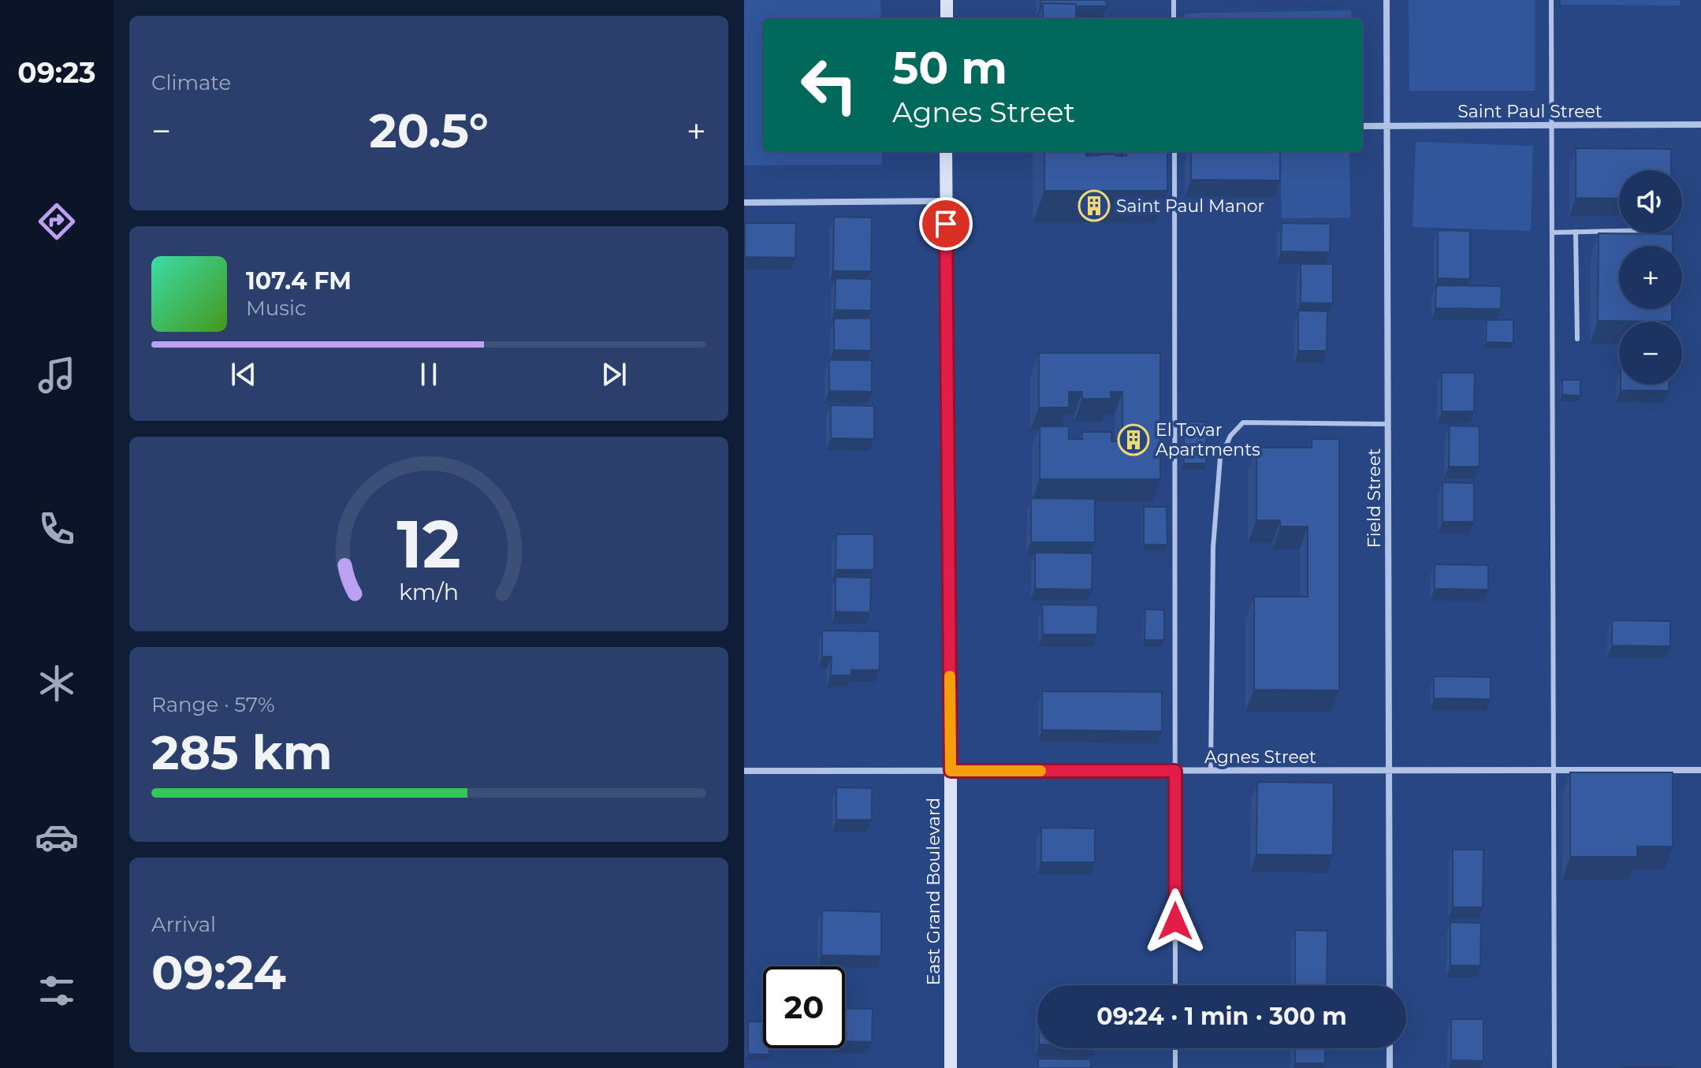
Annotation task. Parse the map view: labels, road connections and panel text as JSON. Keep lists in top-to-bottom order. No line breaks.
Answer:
{"streets":{"main road":["East Grand Boulevard"],"street":["Saint Paul Street","Field Street","Agnes Street"]},"crossings":[["Saint Paul Street","Field Street"],["Field Street","Agnes Street"],["Agnes Street","East Grand Boulevard"]],"places":{"building":["Saint Paul Manor","El Tovar Apartments"]},"page":{"tabs":"09:23","tile":["Climate",["Range · 57%","285 km"],["Arrival","09:24"]],"turn":["50 m","Agnes Street"],"heat":["−","20.5°","+"],"map_buttons":["+","−"],"song":["107.4 FM","Music"],"limit":"20","trip":"09:24 · 1 min · 300 m","gauge":["12","km/h"]}}
